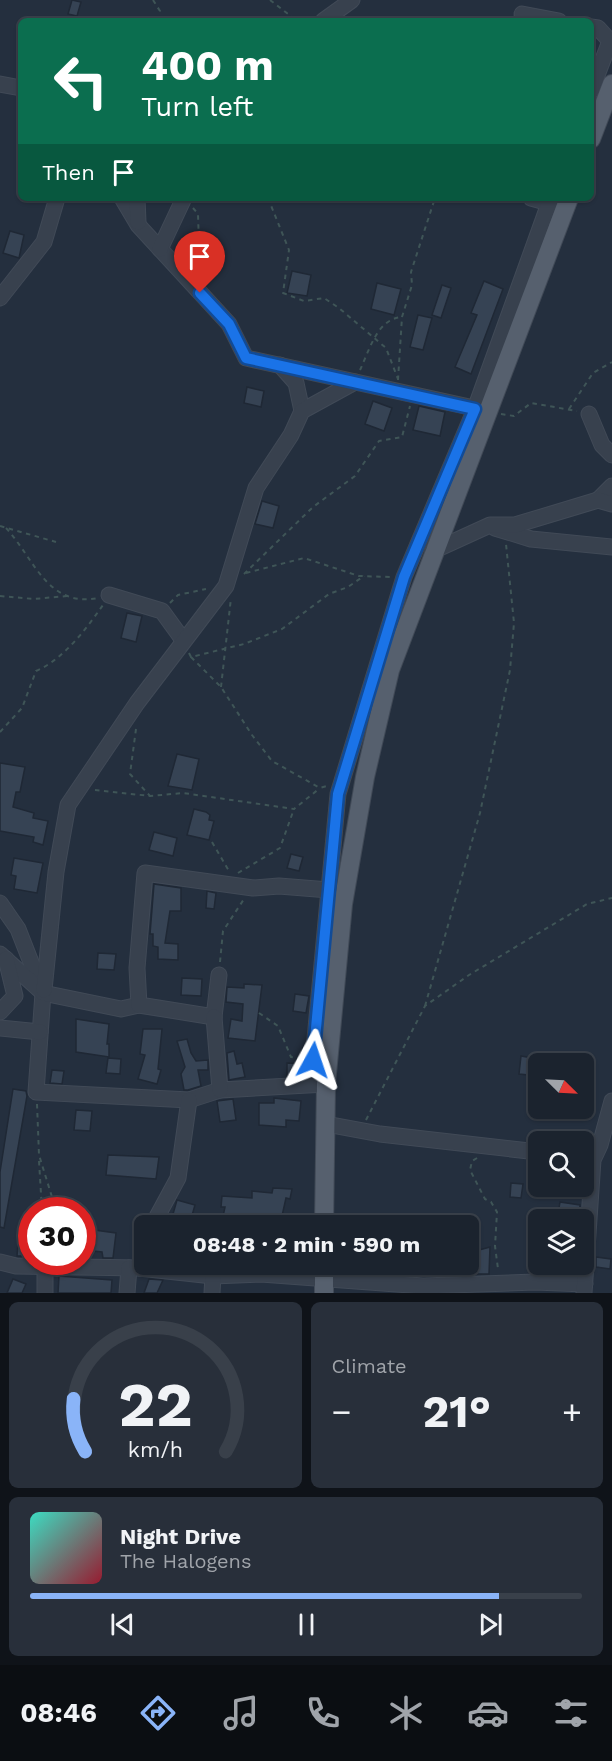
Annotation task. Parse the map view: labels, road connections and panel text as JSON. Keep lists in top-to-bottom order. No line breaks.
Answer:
{"north":"bottom right","page":{"turn":["400 m","Turn left"],"then":"Then","limit":"30","trip":"08:48 · 2 min · 590 m","tile":"Climate","heat":["−","21°","+"],"song":["Night Drive","The Halogens"],"tabs":"08:46","gauge":["22","km/h"]}}
